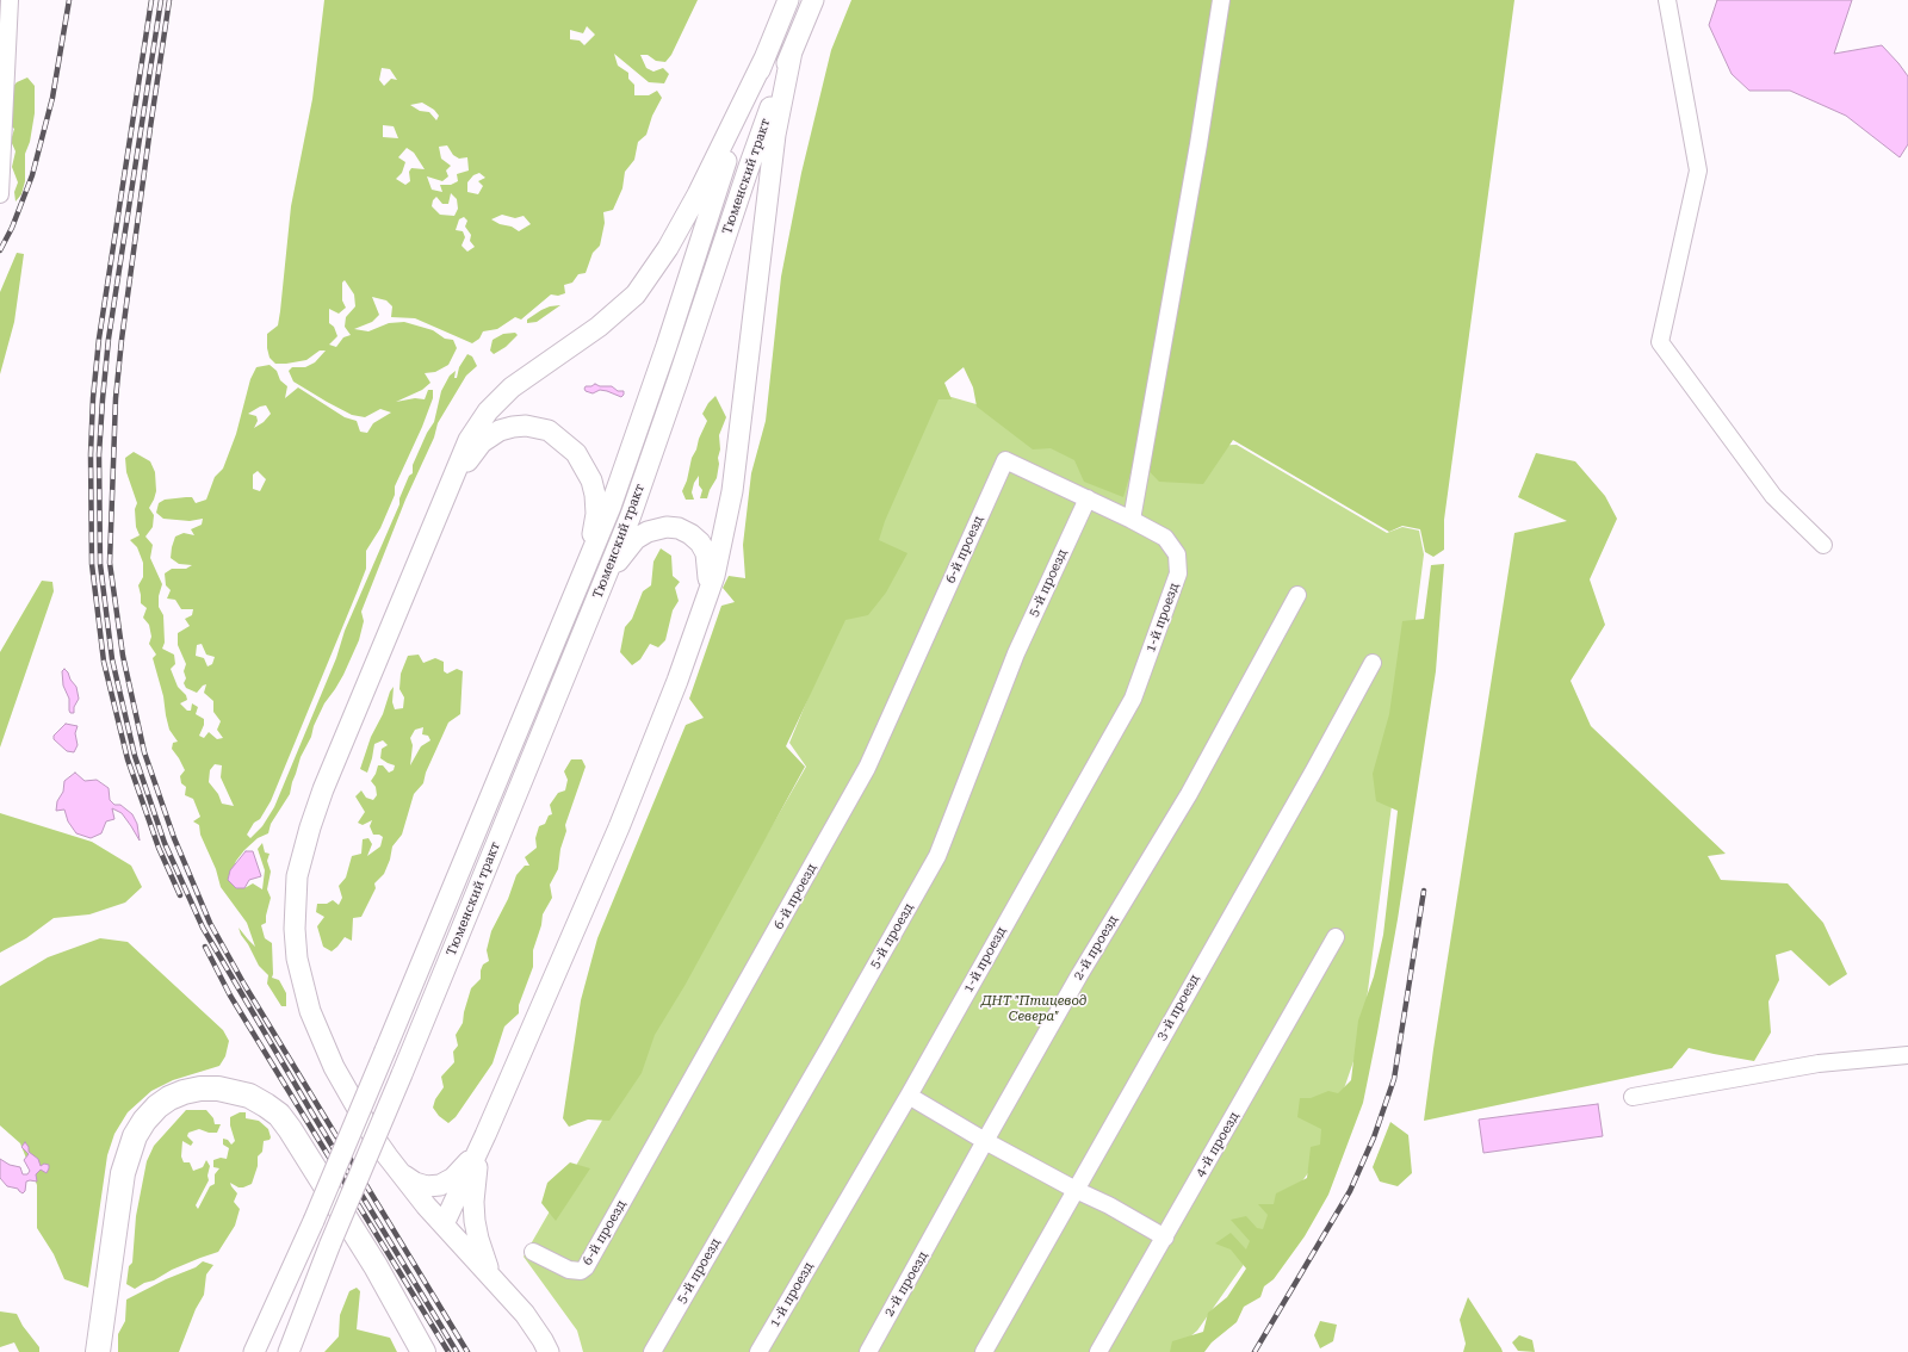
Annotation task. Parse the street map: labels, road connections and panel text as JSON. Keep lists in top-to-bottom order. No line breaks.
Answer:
{"streets":{"main road":["Тюменский тракт"],"street":["6-й проезд","5-й проезд","1-й проезд","2-й проезд","3-й проезд","4-й проезд"]},"crossings":[["6-й проезд","5-й проезд"]],"parks":["ДНТ \"Птицевод Севера\""]}
